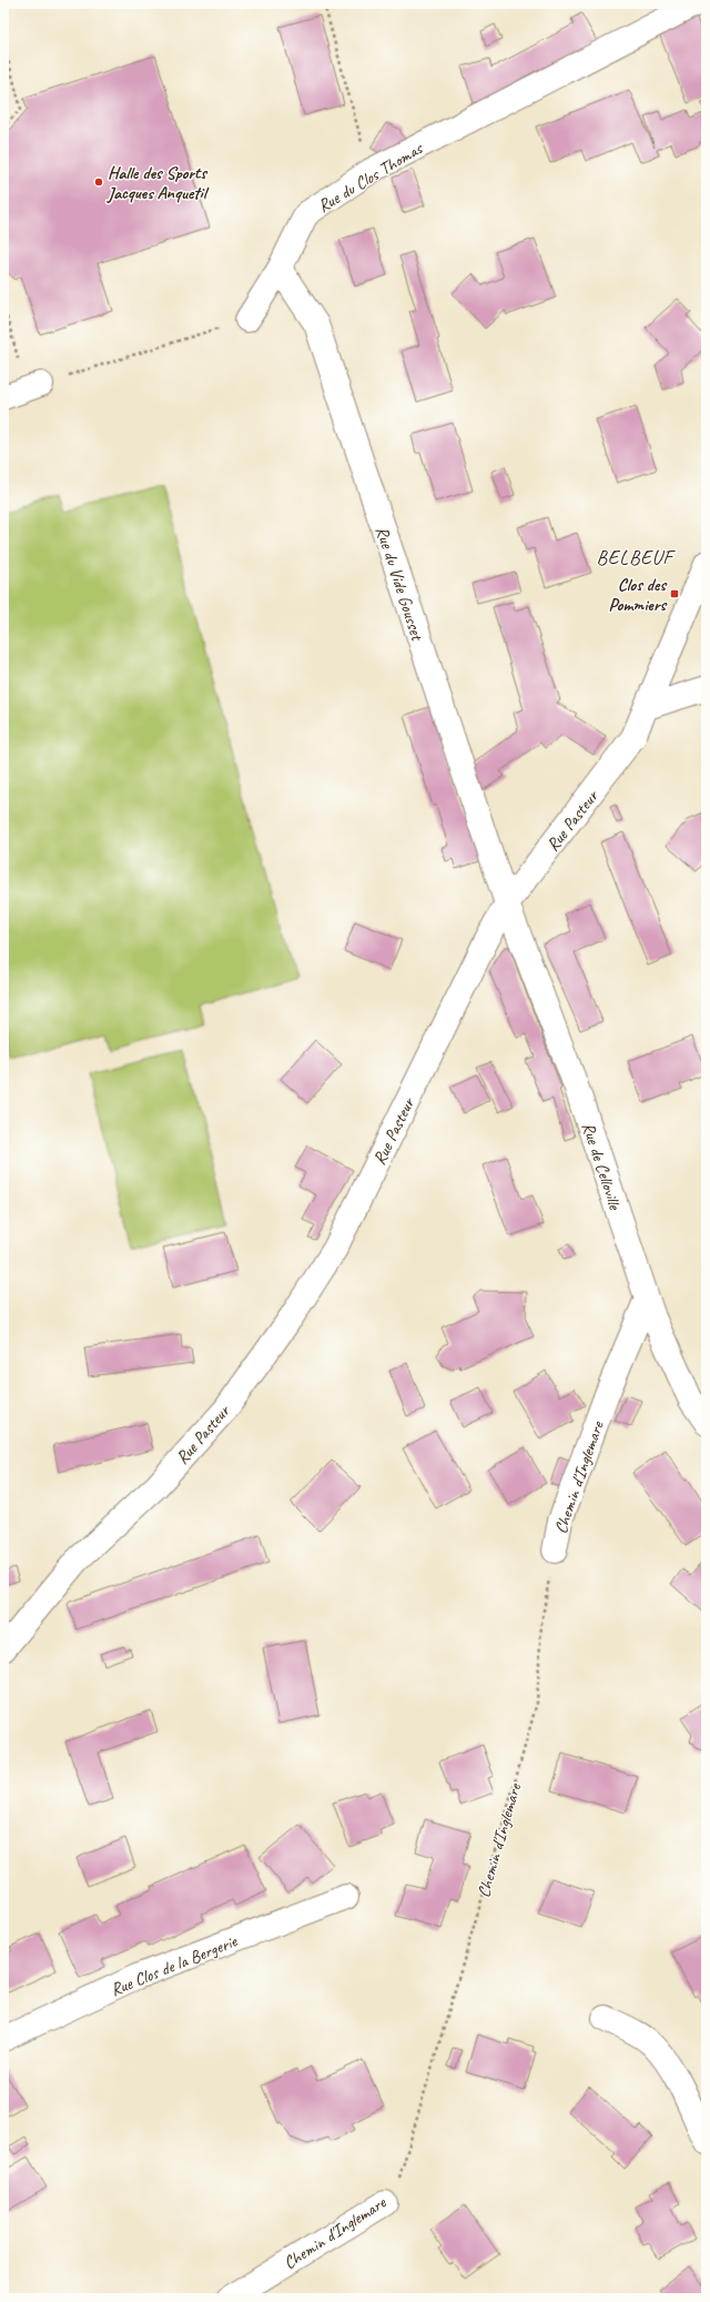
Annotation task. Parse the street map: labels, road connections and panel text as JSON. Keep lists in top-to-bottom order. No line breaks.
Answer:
{"streets":{"street":["Rue du Clos Thomas","Rue du Vide Gousset","Rue Pasteur","Rue de Celloville","Chemin d'Inglemare","Rue Clos de la Bergerie"]},"crossings":[["Rue du Clos Thomas","Rue du Vide Gousset"],["Rue du Vide Gousset","Rue Pasteur"],["Rue du Vide Gousset","Rue de Celloville"],["Rue Pasteur","Rue de Celloville"],["Rue de Celloville","Chemin d'Inglemare"]],"districts":["BELBEUF"],"places":{"other":["Halle des Sports Jacques Anquetil"],"transit":["Clos des Pommiers"]}}
